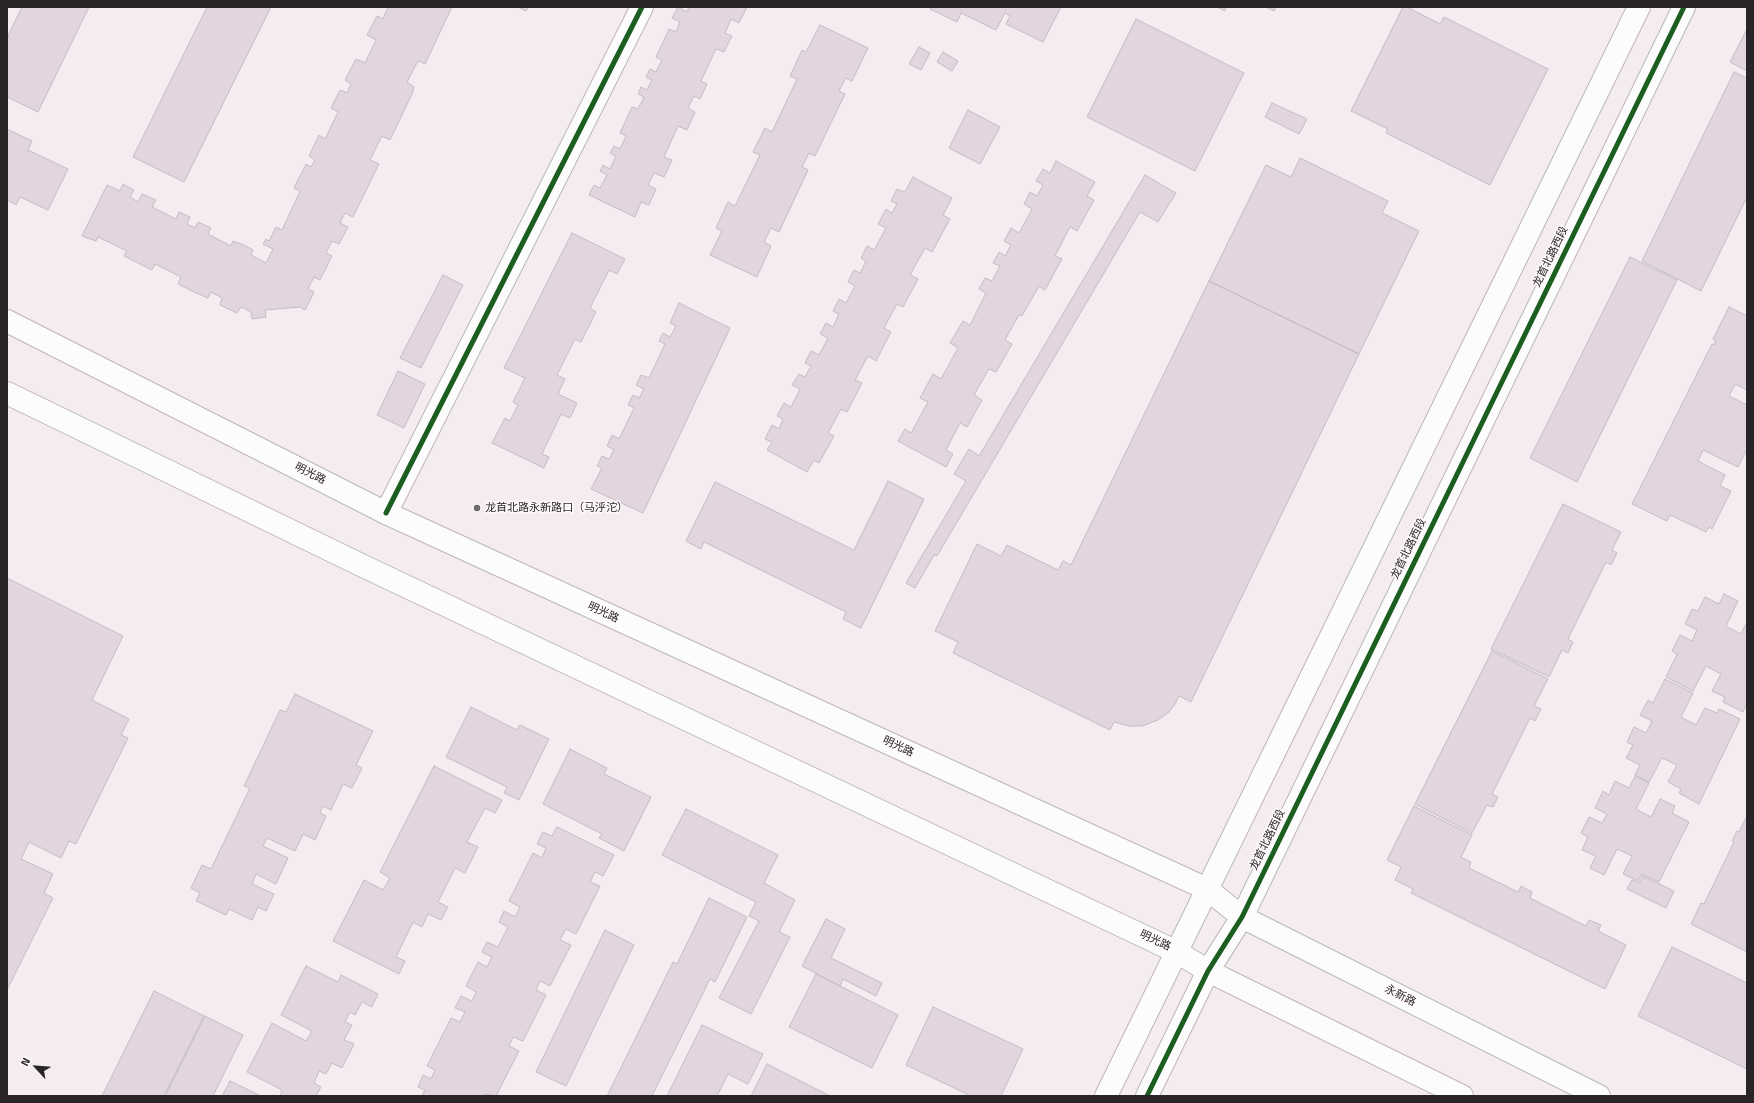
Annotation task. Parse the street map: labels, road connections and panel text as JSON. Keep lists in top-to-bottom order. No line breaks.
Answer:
{"streets":{"main road":["龙首北路西段","明光路","永新路"]},"crossings":[["龙首北路西段","永新路"],["明光路","永新路"]],"places":["龙首北路永新路口（马泘沱）"],"north":"top left"}
